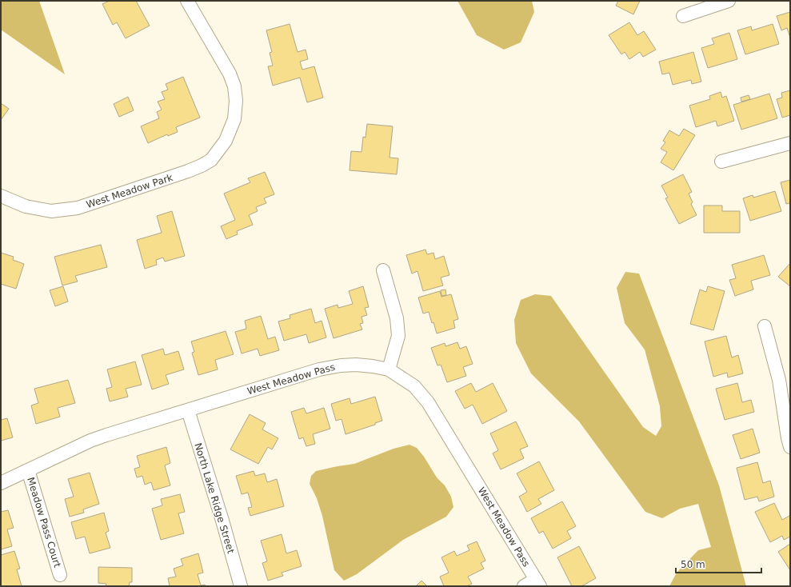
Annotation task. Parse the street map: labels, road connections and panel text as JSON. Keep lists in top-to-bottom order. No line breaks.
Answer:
{"streets":{"street":["West Meadow Park","West Meadow Pass","North Lake Ridge Street","Meadow Pass Court"]},"crossings":[["West Meadow Pass","North Lake Ridge Street"],["West Meadow Pass","Meadow Pass Court"]],"scale_bar":"50 m"}
